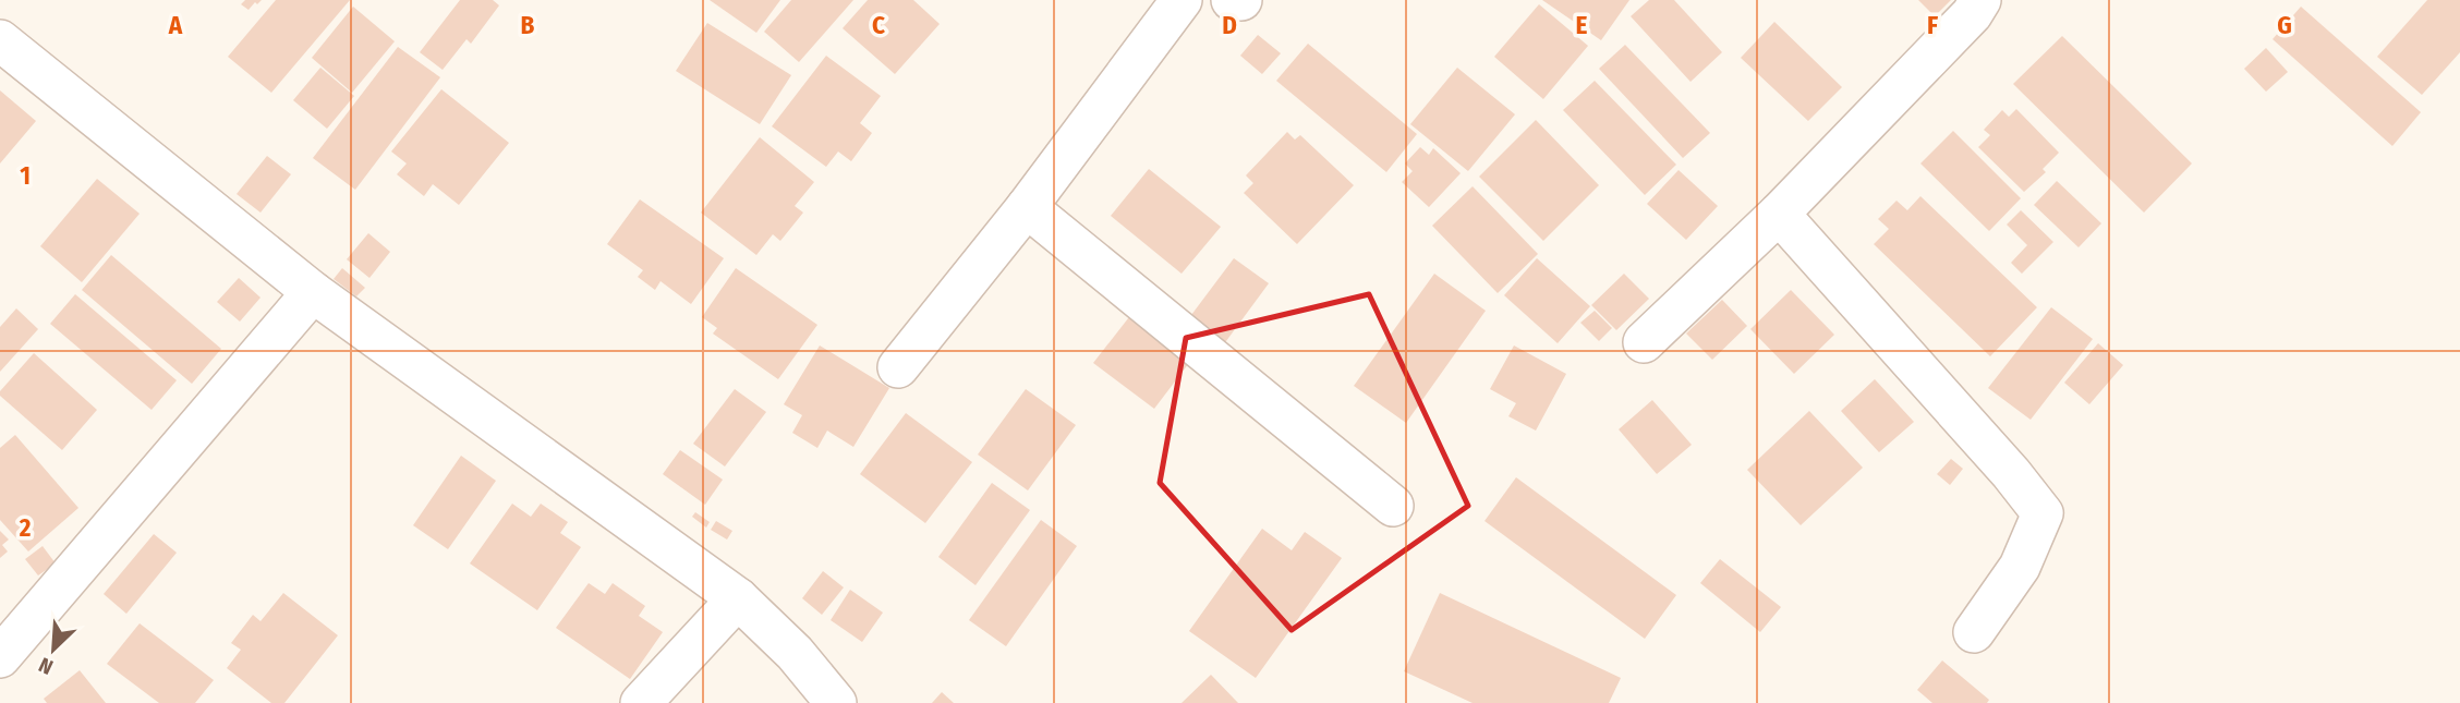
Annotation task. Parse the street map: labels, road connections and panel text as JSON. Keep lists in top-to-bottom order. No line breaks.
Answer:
{"north":"bottom left","grid":{"columns":["A","B","C","D","E","F","G"],"rows":["1","2"]}}
